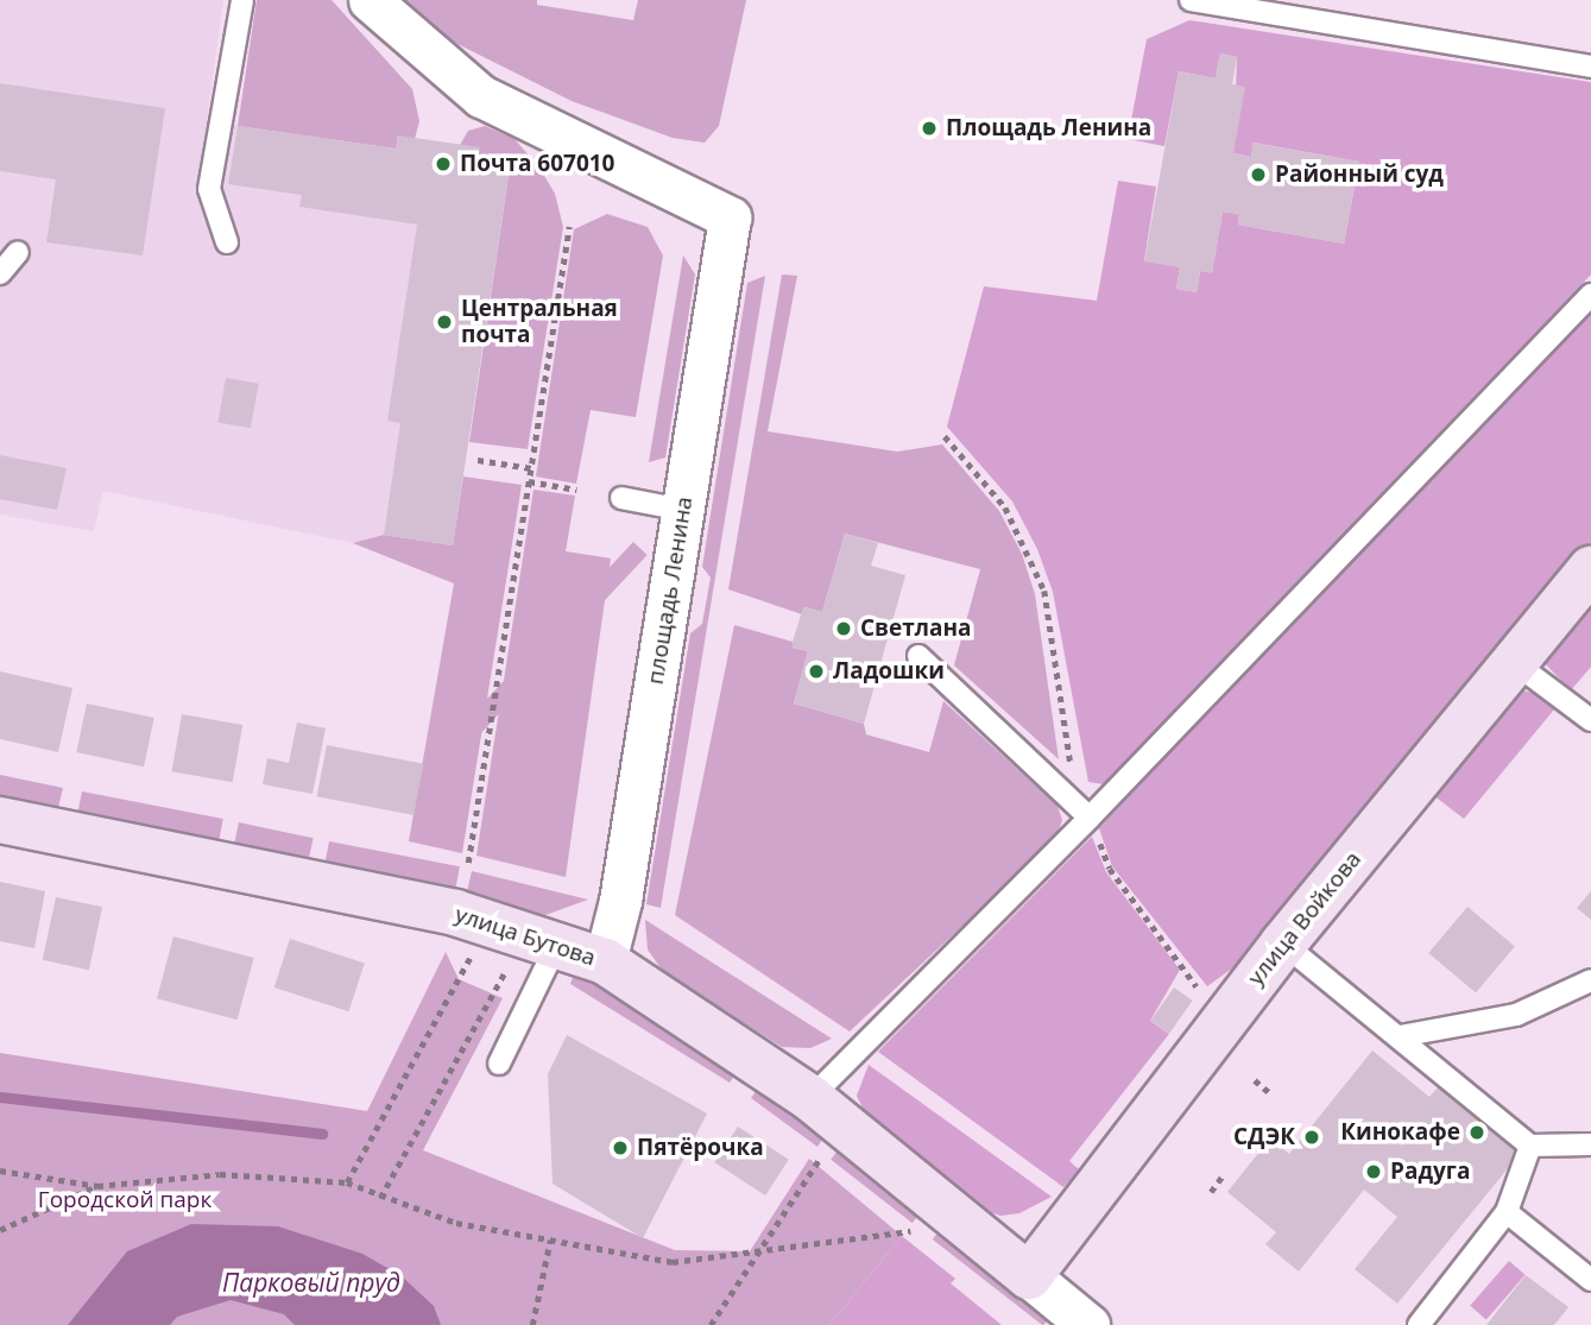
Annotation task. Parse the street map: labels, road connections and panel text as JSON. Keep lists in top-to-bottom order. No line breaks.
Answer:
{"streets":{"street":["площадь Ленина","улица Войкова","улица Бутова"]},"crossings":[["площадь Ленина","улица Бутова"],["улица Войкова","улица Бутова"]],"water":["Парковый пруд"],"parks":["Городской парк"],"places":["Площадь Ленина","Почта 607010","Районный суд","Центральная почта","Светлана","Ладошки","Кинокафе","СДЭК","Пятёрочка","Радуга"]}
